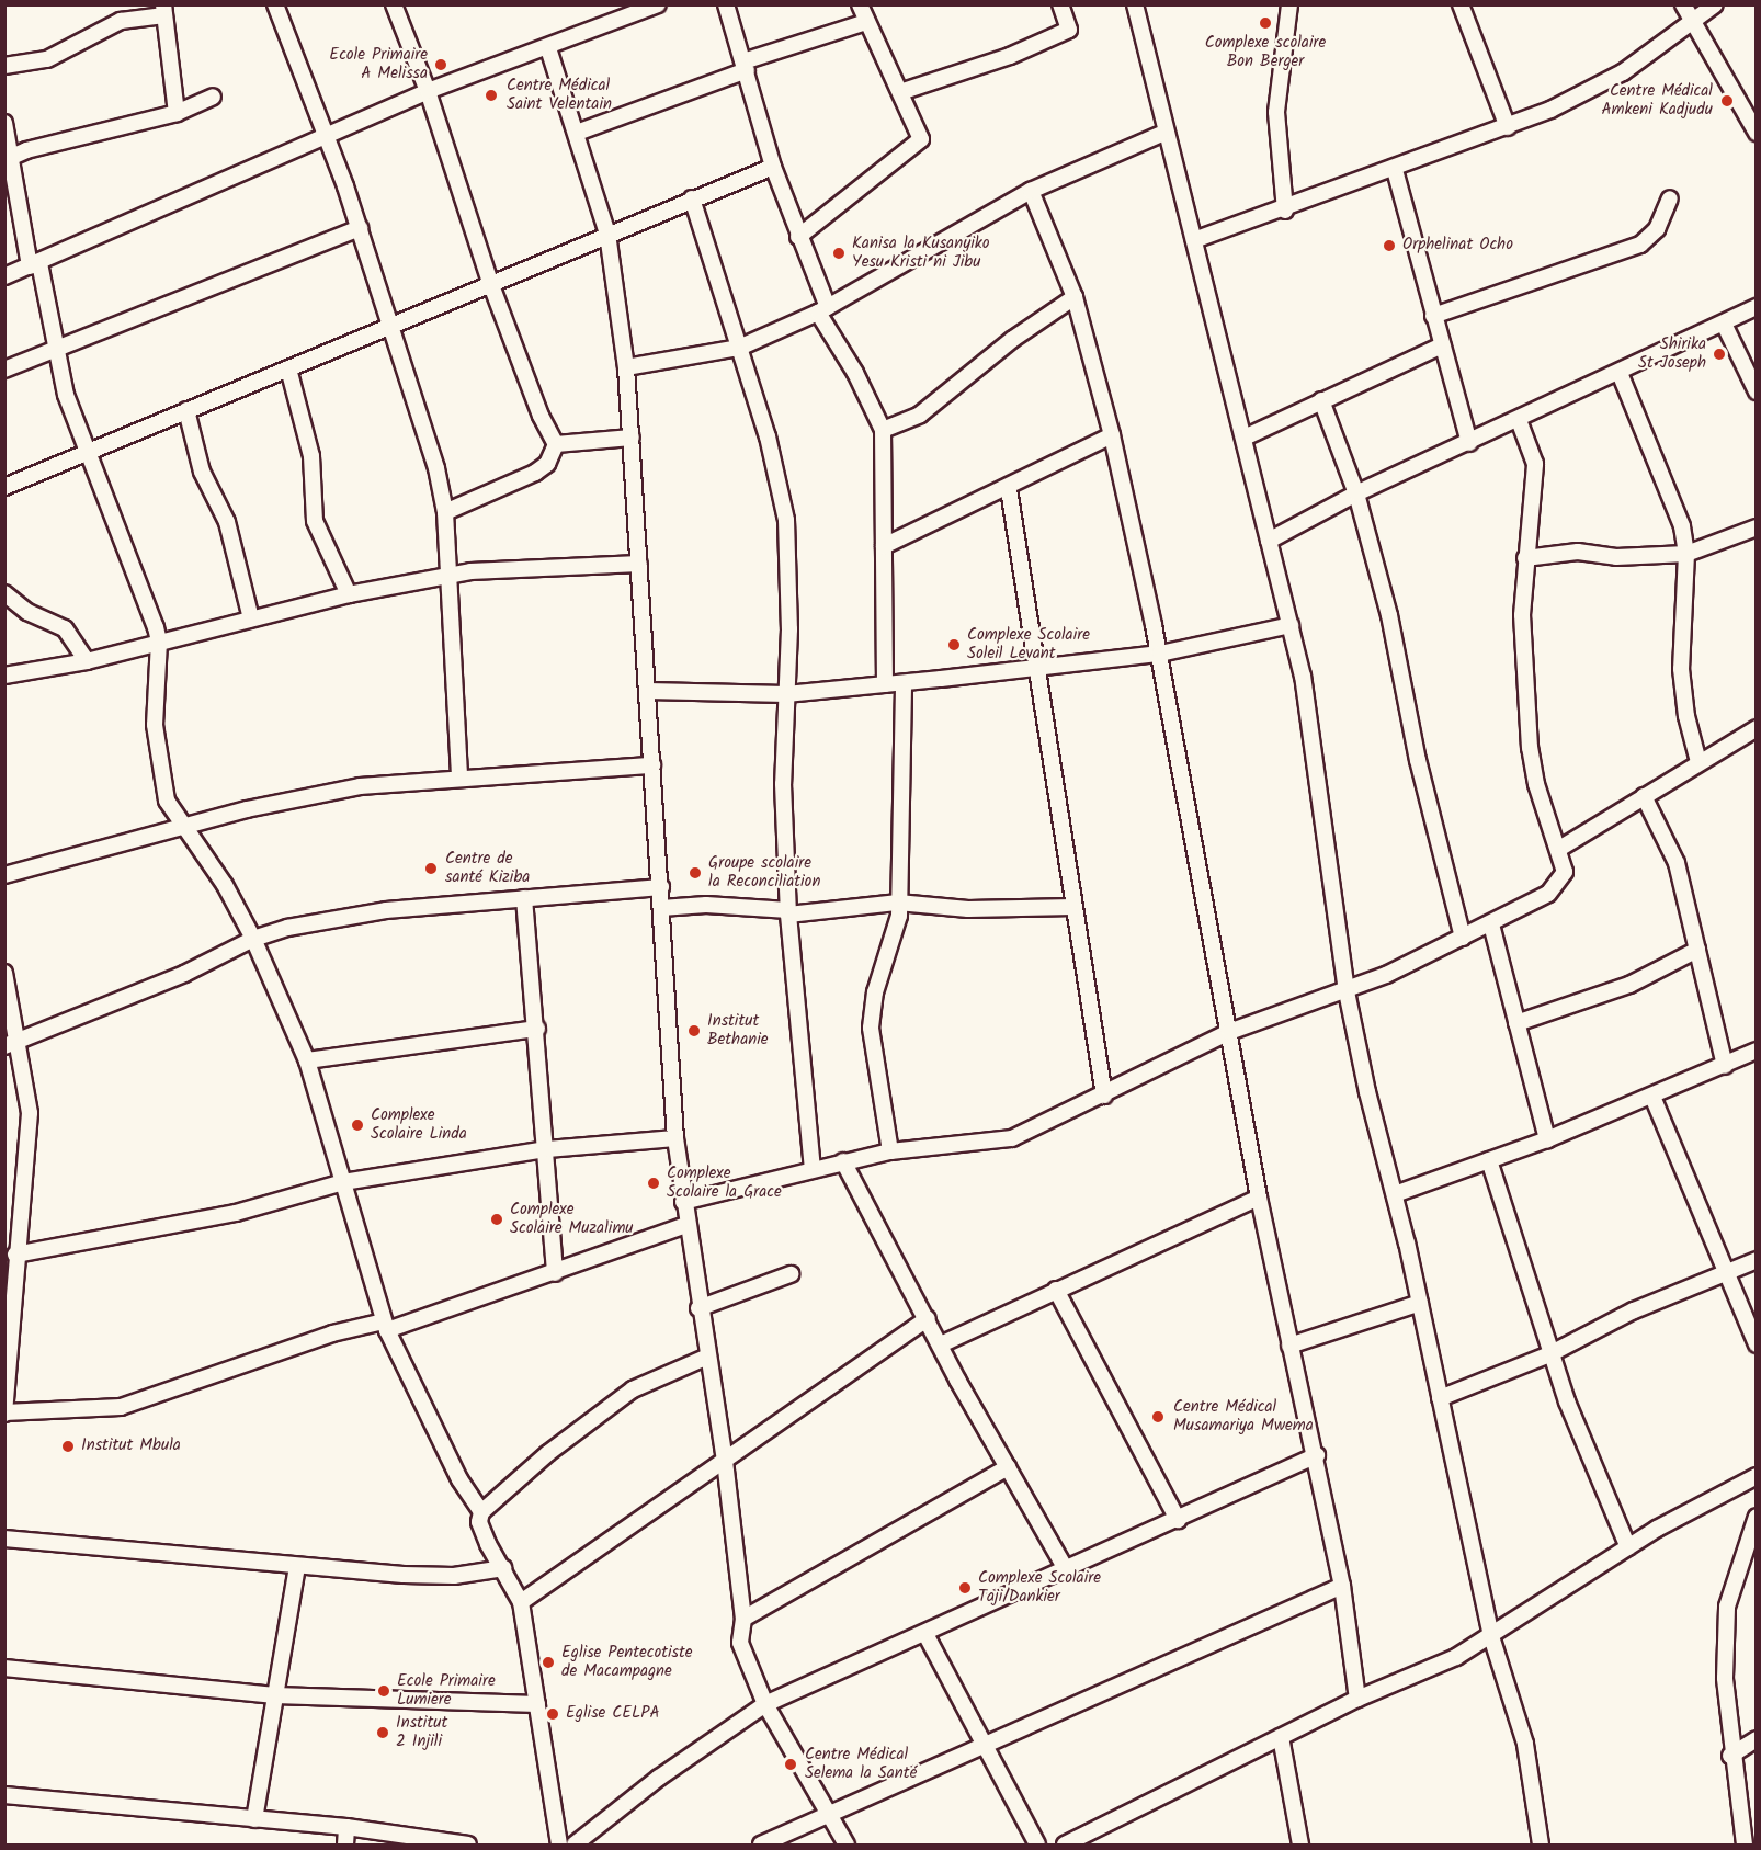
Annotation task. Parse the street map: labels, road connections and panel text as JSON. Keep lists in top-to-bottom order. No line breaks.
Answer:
{"places":["Complexe scolaire Bon Berger","Ecole Primaire A Melissa","Centre Médical Saint Velentain","Centre Médical Amkeni Kadjudu","Orphelinat Ocho","Kanisa la Kusanyiko Yesu Kristi ni Jibu","Shirika St Joseph","Complexe Scolaire Soleil Levant","Centre de santé Kiziba","Groupe scolaire la Reconciliation","Institut Bethanie","Complexe Scolaire Linda","Complexe Scolaire la Grace","Complexe Scolaire Muzalimu","Centre Médical Musamariya Mwema","Institut Mbula","Complexe Scolaire Taji/Dankier","Eglise Pentecotiste de Macampagne","Ecole Primaire Lumiere","Eglise CELPA","Institut 2 Injili","Centre Médical Selema la Santé"]}
